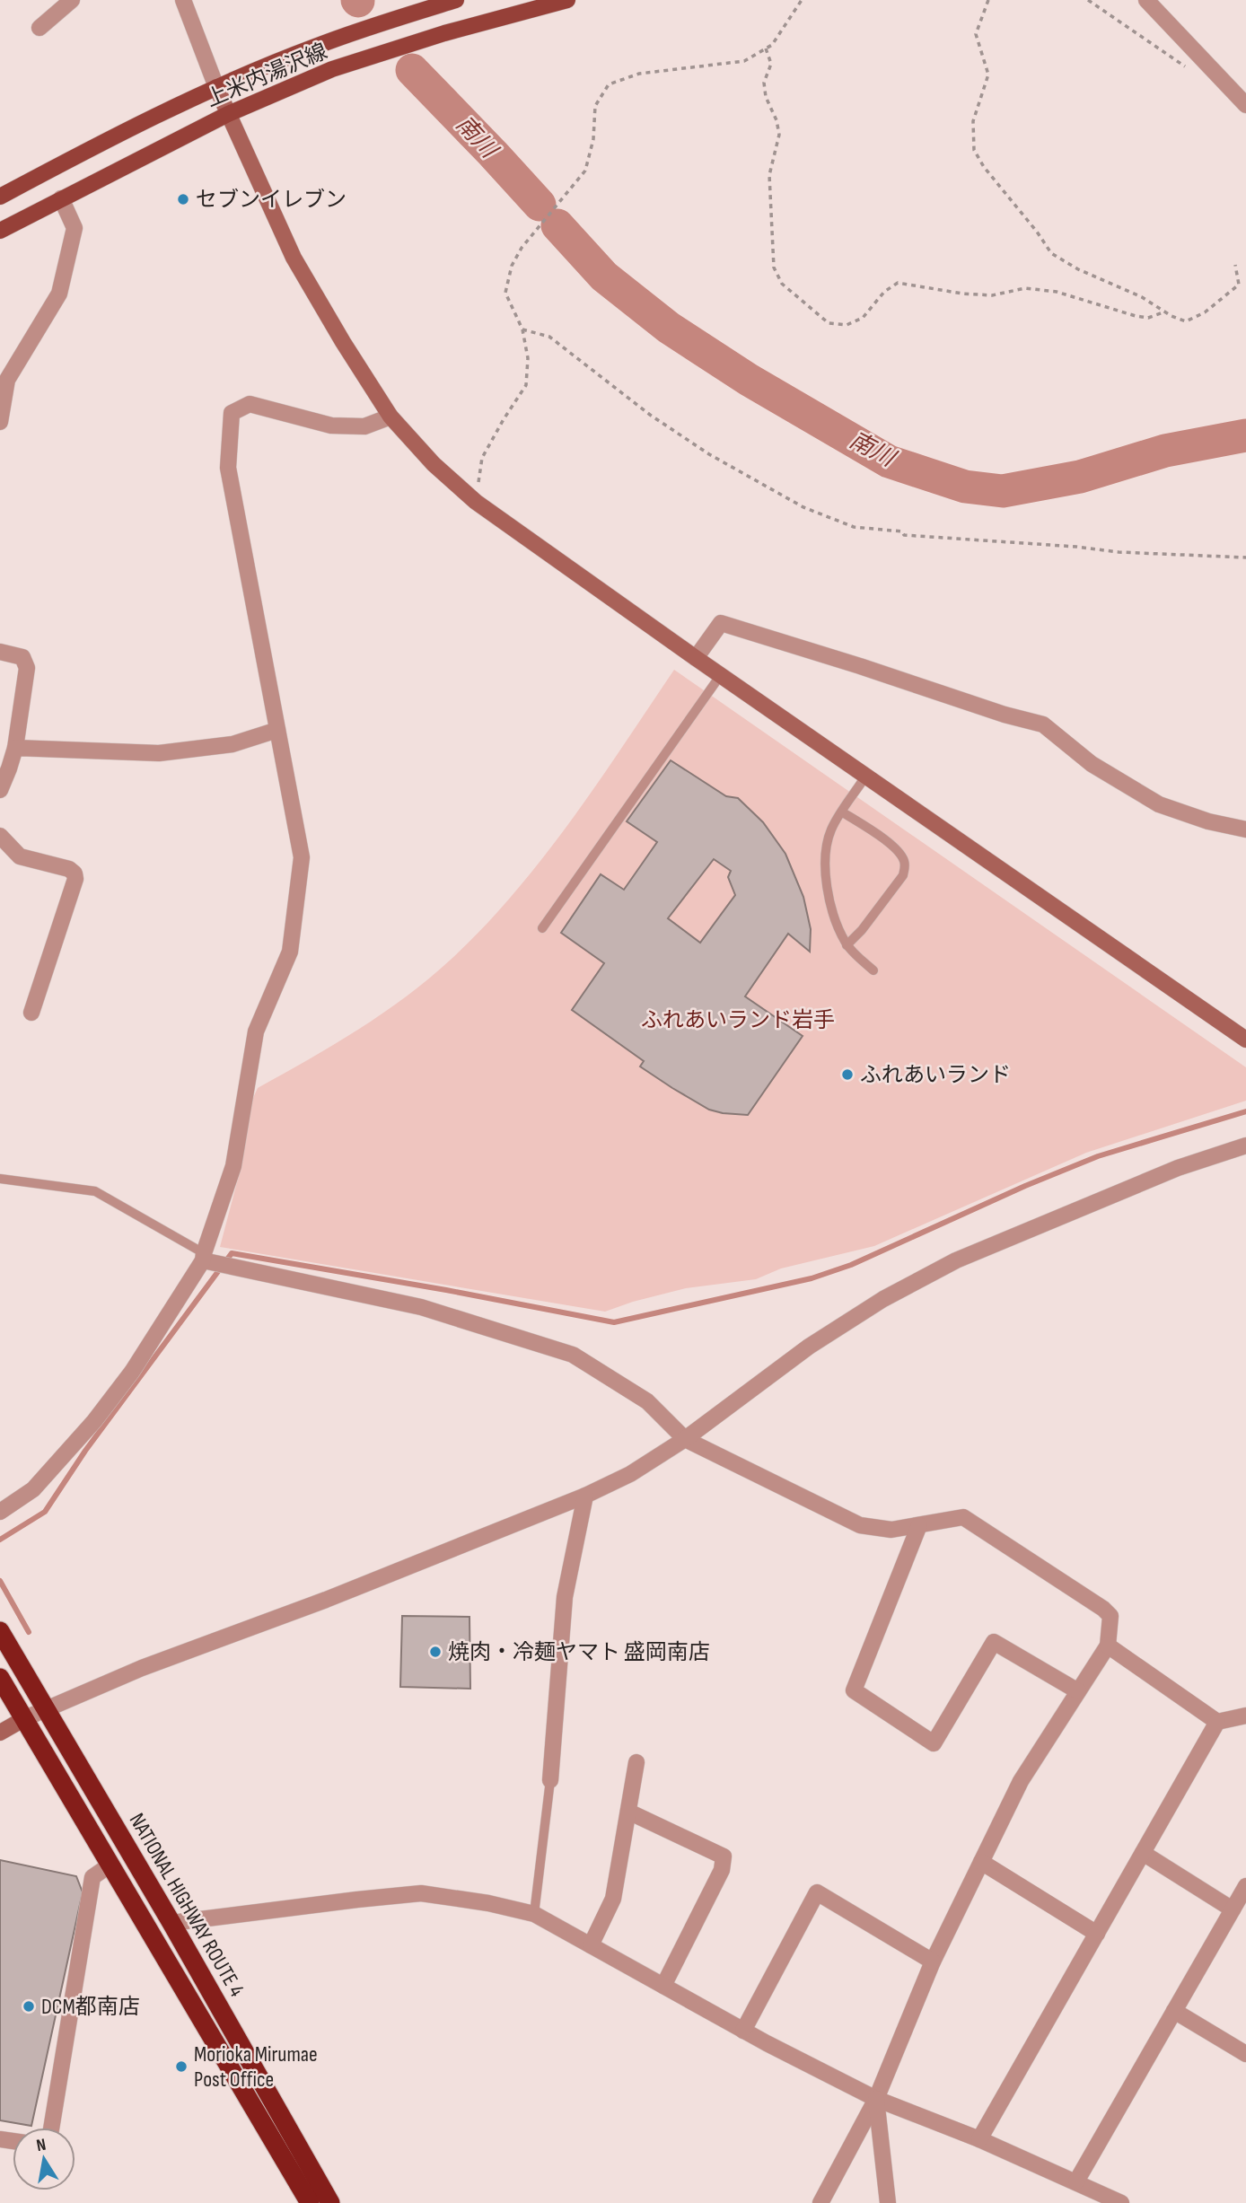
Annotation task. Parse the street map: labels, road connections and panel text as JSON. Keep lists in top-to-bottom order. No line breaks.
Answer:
{"streets":{"highway":["NATIONAL HIGHWAY ROUTE 4"],"main road":["上米内湯沢線"]},"water":["南川"],"parks":["ふれあいランド岩手"],"places":["セブンイレブン","ふれあいランド","焼肉・冷麺ヤマト 盛岡南店","DCM都南店","Morioka Mirumae Post Office"],"north":"top"}
